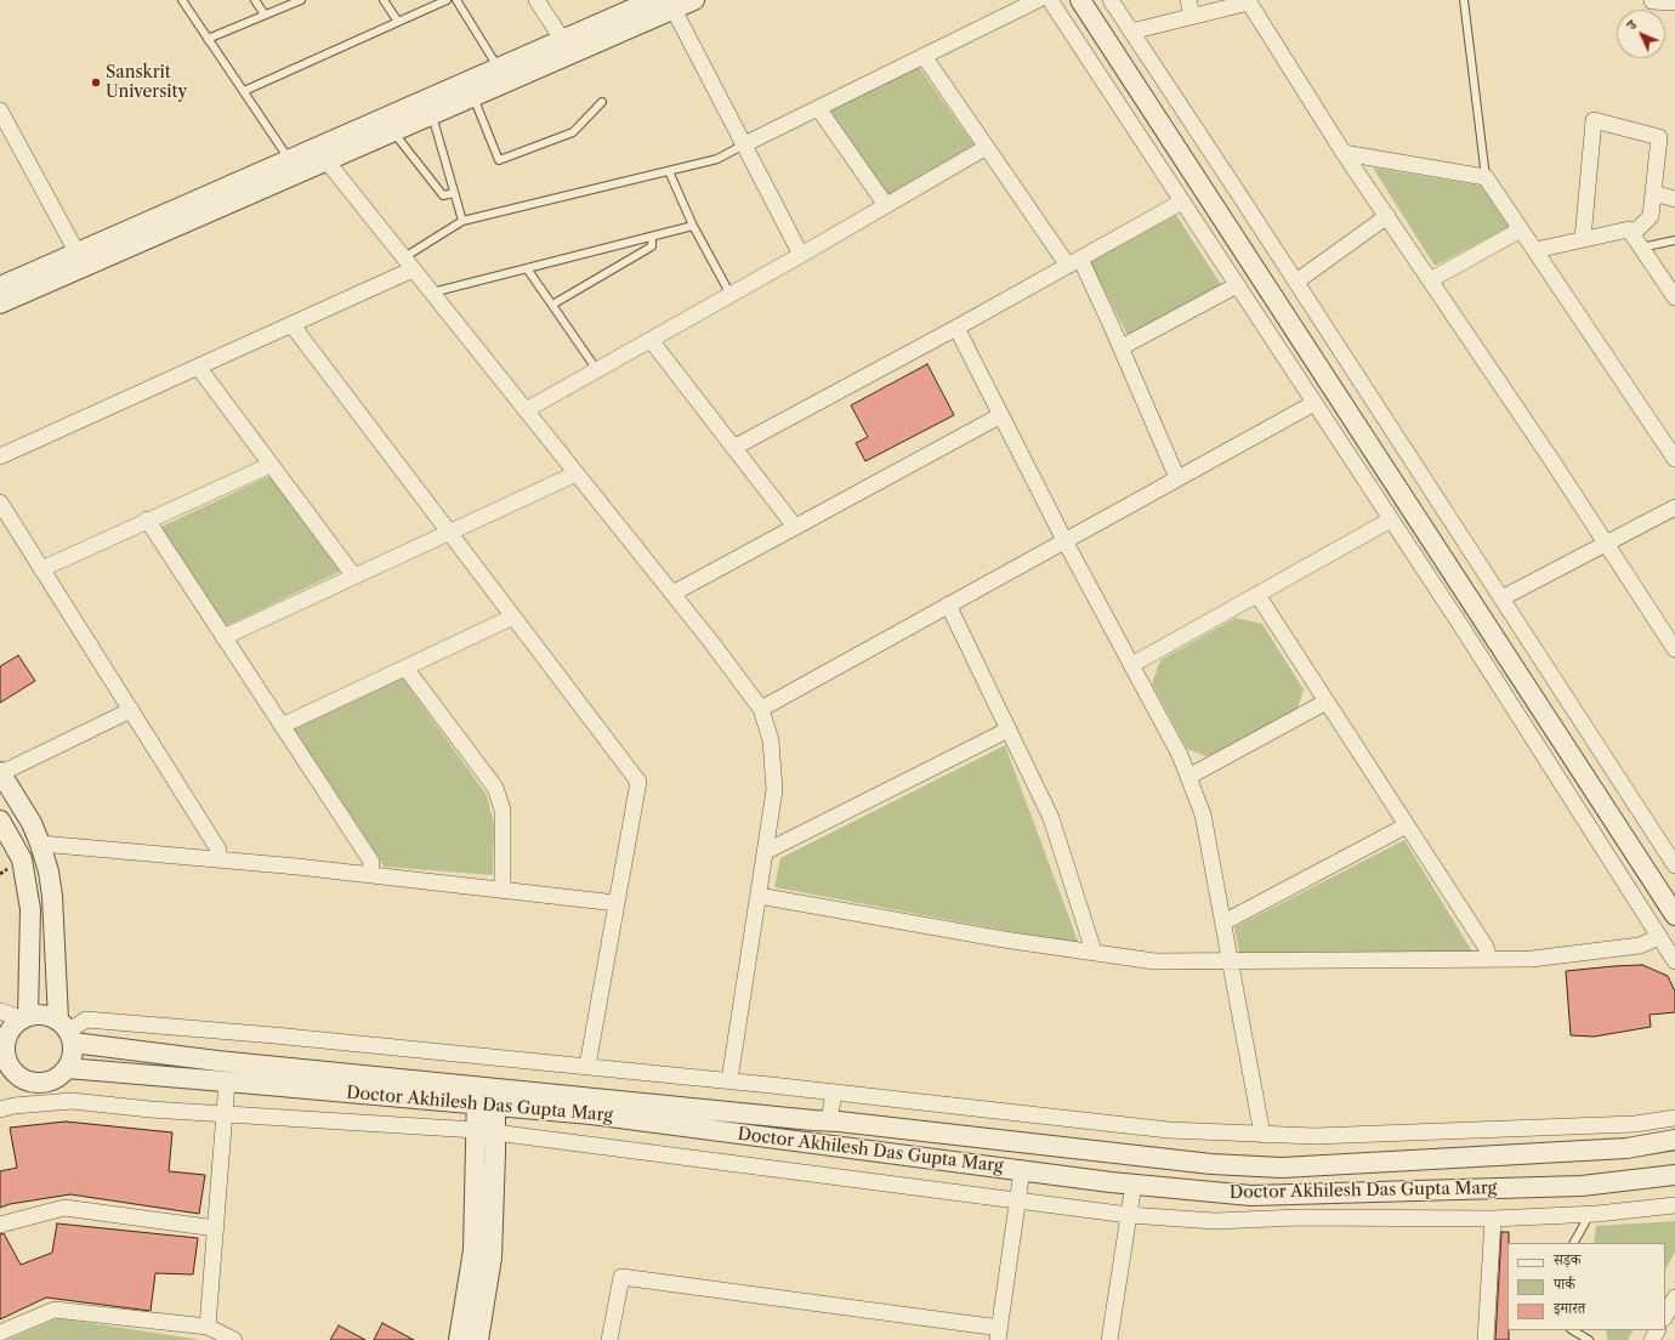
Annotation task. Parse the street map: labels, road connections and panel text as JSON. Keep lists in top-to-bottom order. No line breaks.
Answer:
{"streets":{"street":["Doctor Akhilesh Das Gupta Marg"]},"places":["Sanskrit University"],"legend":["सड़क","पार्क","इमारत"],"north":"top left"}
